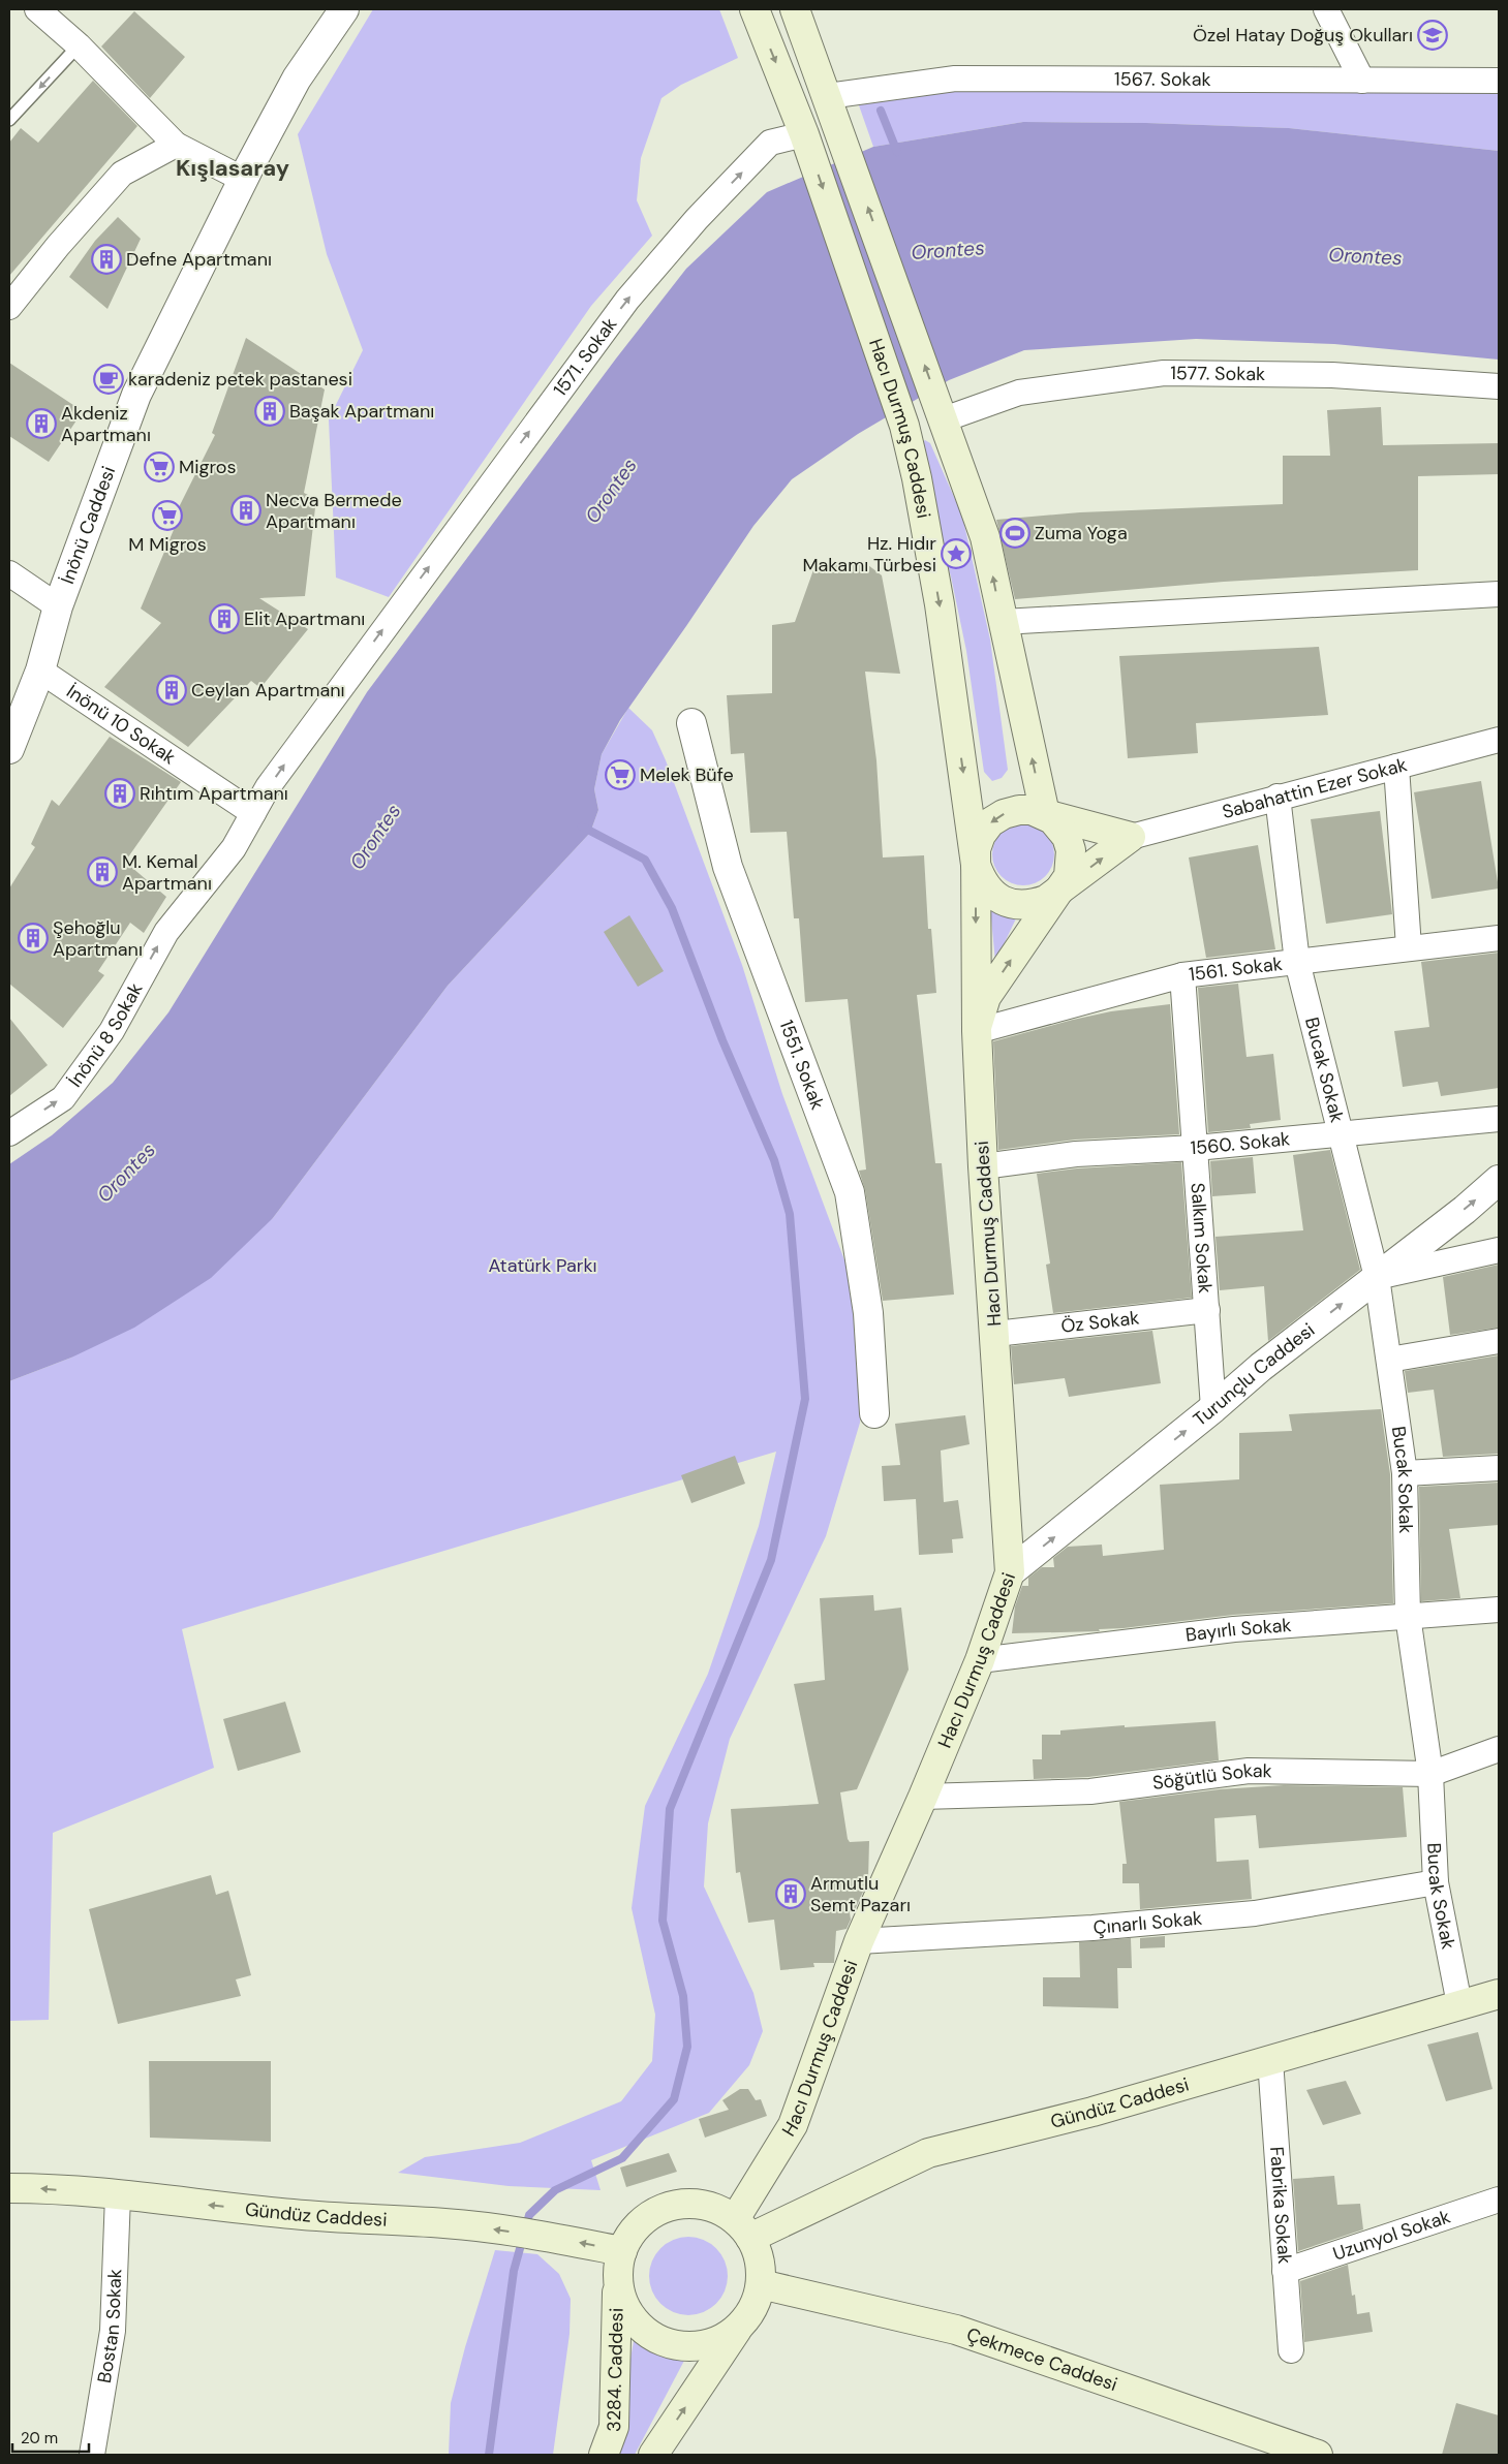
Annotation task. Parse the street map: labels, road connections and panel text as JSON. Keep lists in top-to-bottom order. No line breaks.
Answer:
{"streets":{"main road":["Hacı Durmuş Caddesi","Sabahattin Ezer Sokak","Gündüz Caddesi","Çekmece Caddesi","3284. Caddesi"],"street":["1567. Sokak","1571. Sokak","1577. Sokak","İnönü Caddesi","İnönü 10 Sokak","1561. Sokak","İnönü 8 Sokak","1551. Sokak","Bucak Sokak","1560. Sokak","Salkım Sokak","Öz Sokak","Turunçlu Caddesi","Bayırlı Sokak","Söğütlü Sokak","Çınarlı Sokak","Fabrika Sokak","Uzunyol Sokak","Bostan Sokak"]},"crossings":[["1571. Sokak","Hacı Durmuş Caddesi"],["1571. Sokak","İnönü 8 Sokak"],["Hacı Durmuş Caddesi","Sabahattin Ezer Sokak"],["Hacı Durmuş Caddesi","1561. Sokak"],["Hacı Durmuş Caddesi","1560. Sokak"],["Hacı Durmuş Caddesi","Öz Sokak"],["Hacı Durmuş Caddesi","Turunçlu Caddesi"],["Hacı Durmuş Caddesi","Bayırlı Sokak"],["Hacı Durmuş Caddesi","Söğütlü Sokak"],["Hacı Durmuş Caddesi","Çınarlı Sokak"],["Hacı Durmuş Caddesi","Gündüz Caddesi"],["Hacı Durmuş Caddesi","Çekmece Caddesi"],["Hacı Durmuş Caddesi","3284. Caddesi"],["İnönü Caddesi","İnönü 10 Sokak"],["İnönü 10 Sokak","İnönü 8 Sokak"],["Sabahattin Ezer Sokak","Bucak Sokak"],["1561. Sokak","Bucak Sokak"],["1561. Sokak","Salkım Sokak"],["Bucak Sokak","1560. Sokak"],["Bucak Sokak","Turunçlu Caddesi"],["Bucak Sokak","Bayırlı Sokak"],["Bucak Sokak","Söğütlü Sokak"],["Bucak Sokak","Çınarlı Sokak"],["Bucak Sokak","Gündüz Caddesi"],["1560. Sokak","Salkım Sokak"],["Salkım Sokak","Öz Sokak"],["Salkım Sokak","Turunçlu Caddesi"],["Gündüz Caddesi","Fabrika Sokak"],["Gündüz Caddesi","Bostan Sokak"],["Gündüz Caddesi","Çekmece Caddesi"],["Gündüz Caddesi","3284. Caddesi"],["Fabrika Sokak","Uzunyol Sokak"],["Çekmece Caddesi","3284. Caddesi"]],"one_way":["1571. Sokak","İnönü 8 Sokak","Turunçlu Caddesi","Gündüz Caddesi"],"districts":["Kışlasaray"],"water":["Orontes"],"parks":["Atatürk Parkı"],"places":{"school or university":["Özel Hatay Doğuş Okulları"],"building":["Defne Apartmanı","Başak Apartmanı","Akdeniz Apartmanı","Necva Bermede Apartmanı","Elit Apartmanı","Ceylan Apartmanı","Rıhtım Apartmanı","M. Kemal Apartmanı","Şehoğlu Apartmanı","Armutlu Semt Pazarı"],"cafe":["karadeniz petek pastanesi"],"supermarket":["Migros","M Migros","Melek Büfe"],"sports":["Zuma Yoga"],"place":["Hz. Hıdır Makamı Türbesi"]},"scale_bar":"20 m"}
